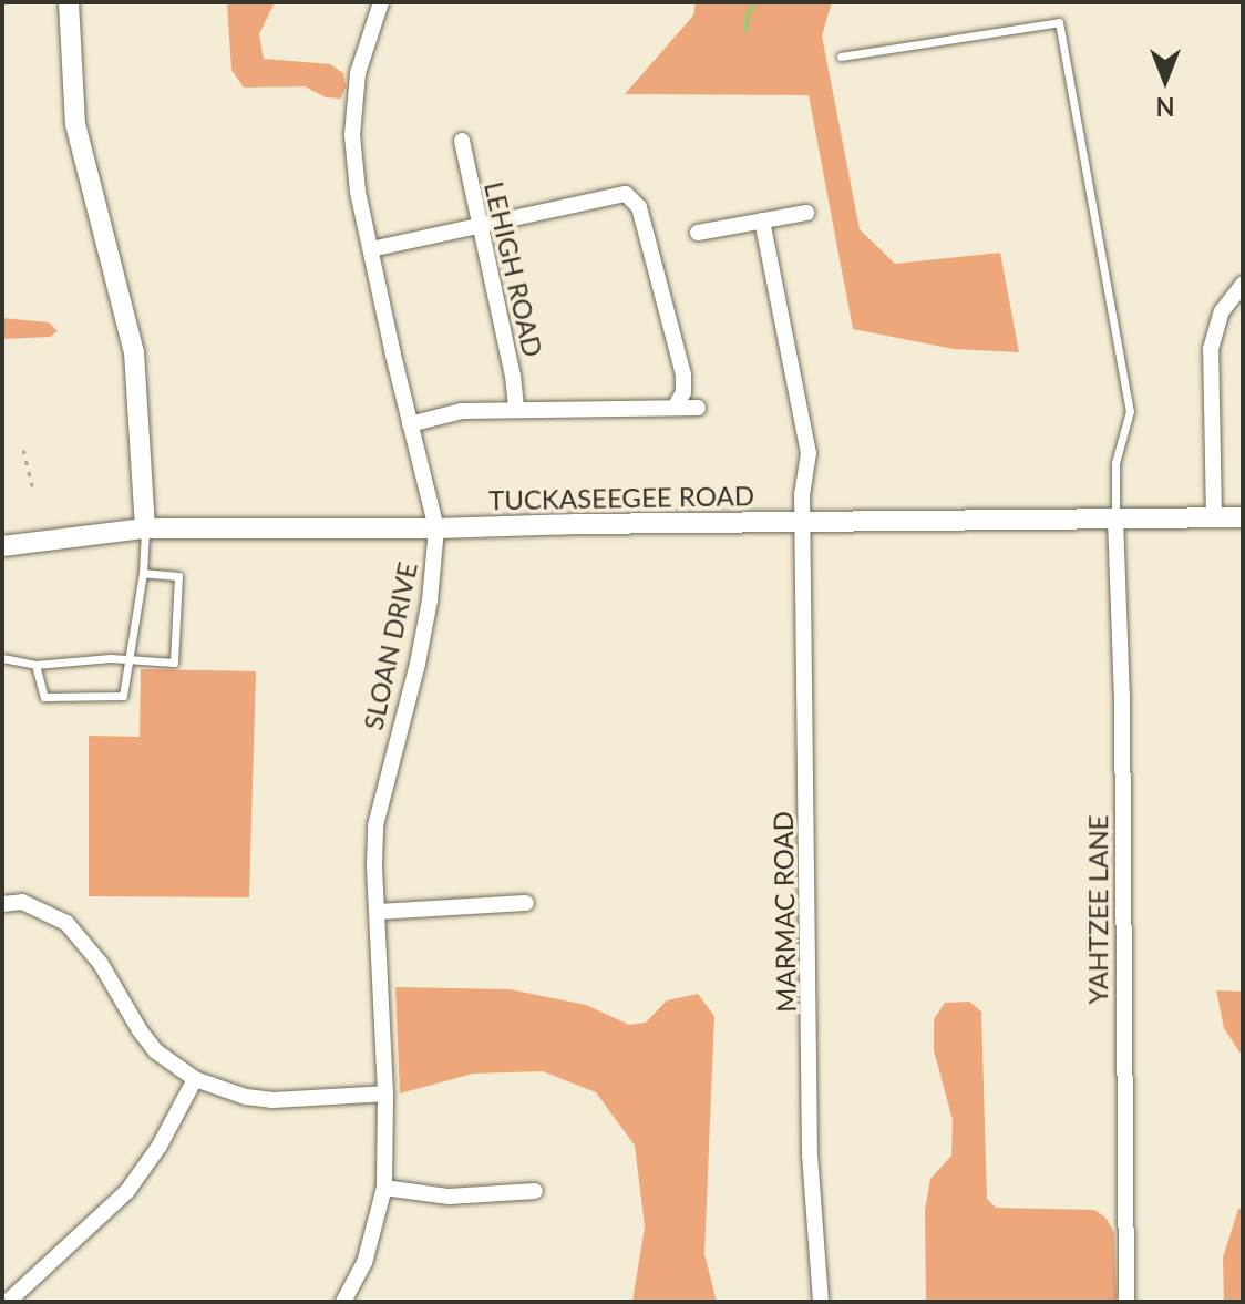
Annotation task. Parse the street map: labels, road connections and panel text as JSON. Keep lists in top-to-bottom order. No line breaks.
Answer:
{"streets":{"street":["LEHIGH ROAD","TUCKASEEGEE ROAD","SLOAN DRIVE","YAHTZEE LANE","MARMAC ROAD"]},"crossings":[["TUCKASEEGEE ROAD","SLOAN DRIVE"],["TUCKASEEGEE ROAD","YAHTZEE LANE"],["TUCKASEEGEE ROAD","MARMAC ROAD"]],"north":"bottom"}
